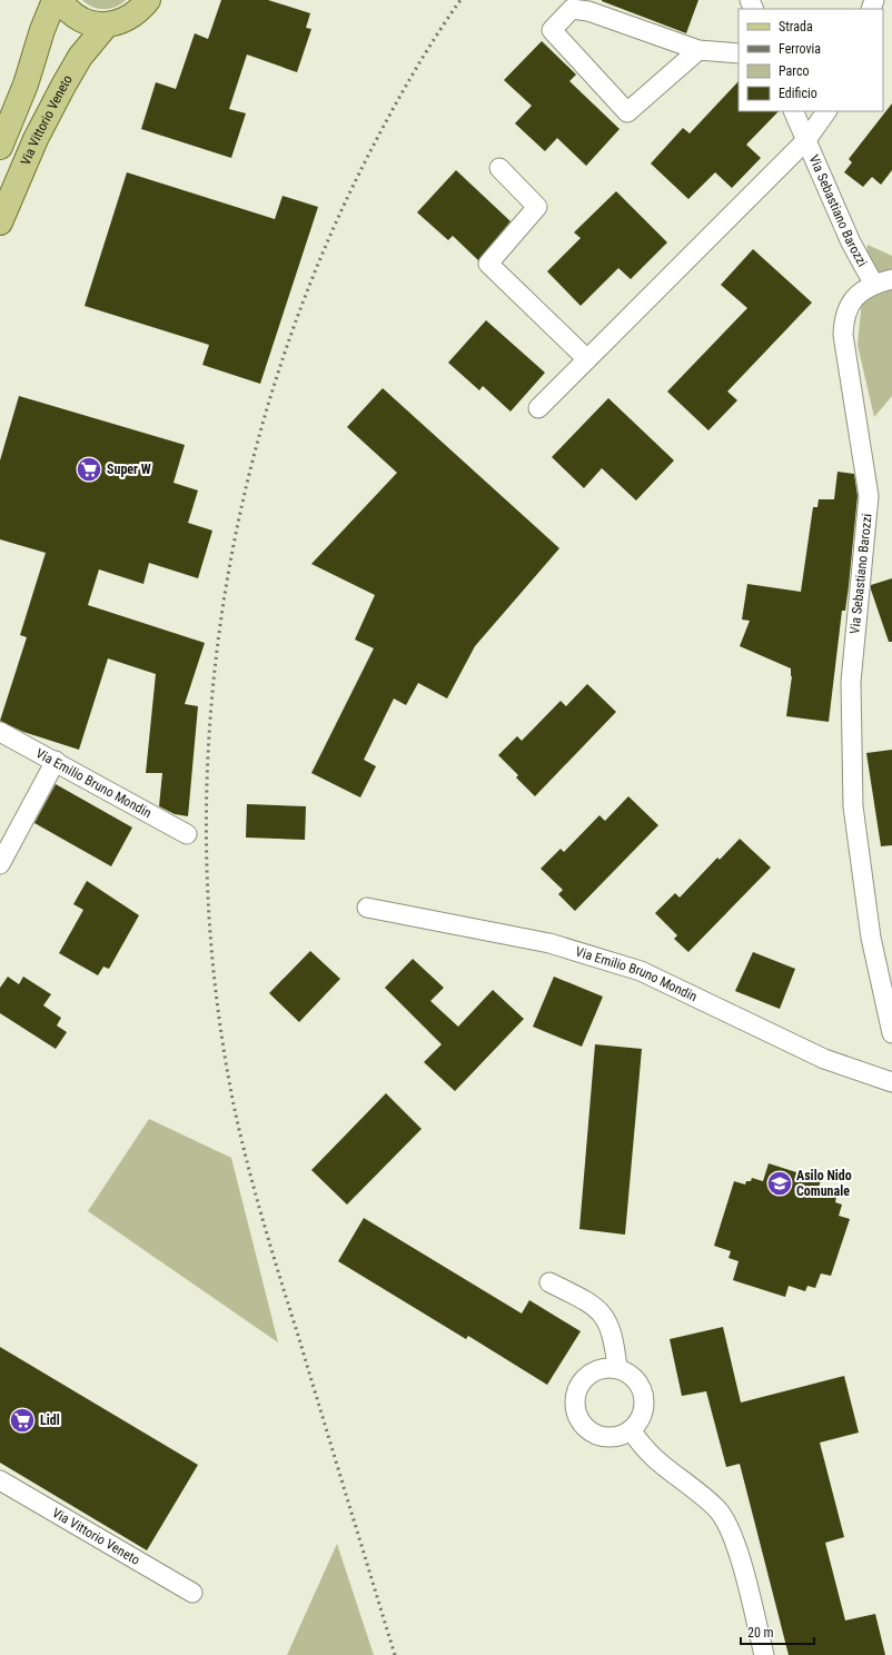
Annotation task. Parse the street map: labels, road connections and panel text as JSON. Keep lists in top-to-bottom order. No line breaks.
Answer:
{"streets":{"main road":["Via Vittorio Veneto"],"street":["Via Sebastiano Barozzi","Via Emilio Bruno Mondin"]},"places":{"supermarket":["Super W","Lidl"],"school or university":["Asilo Nido Comunale"]},"legend":["Strada","Ferrovia","Parco","Edificio"],"scale_bar":"20 m"}
